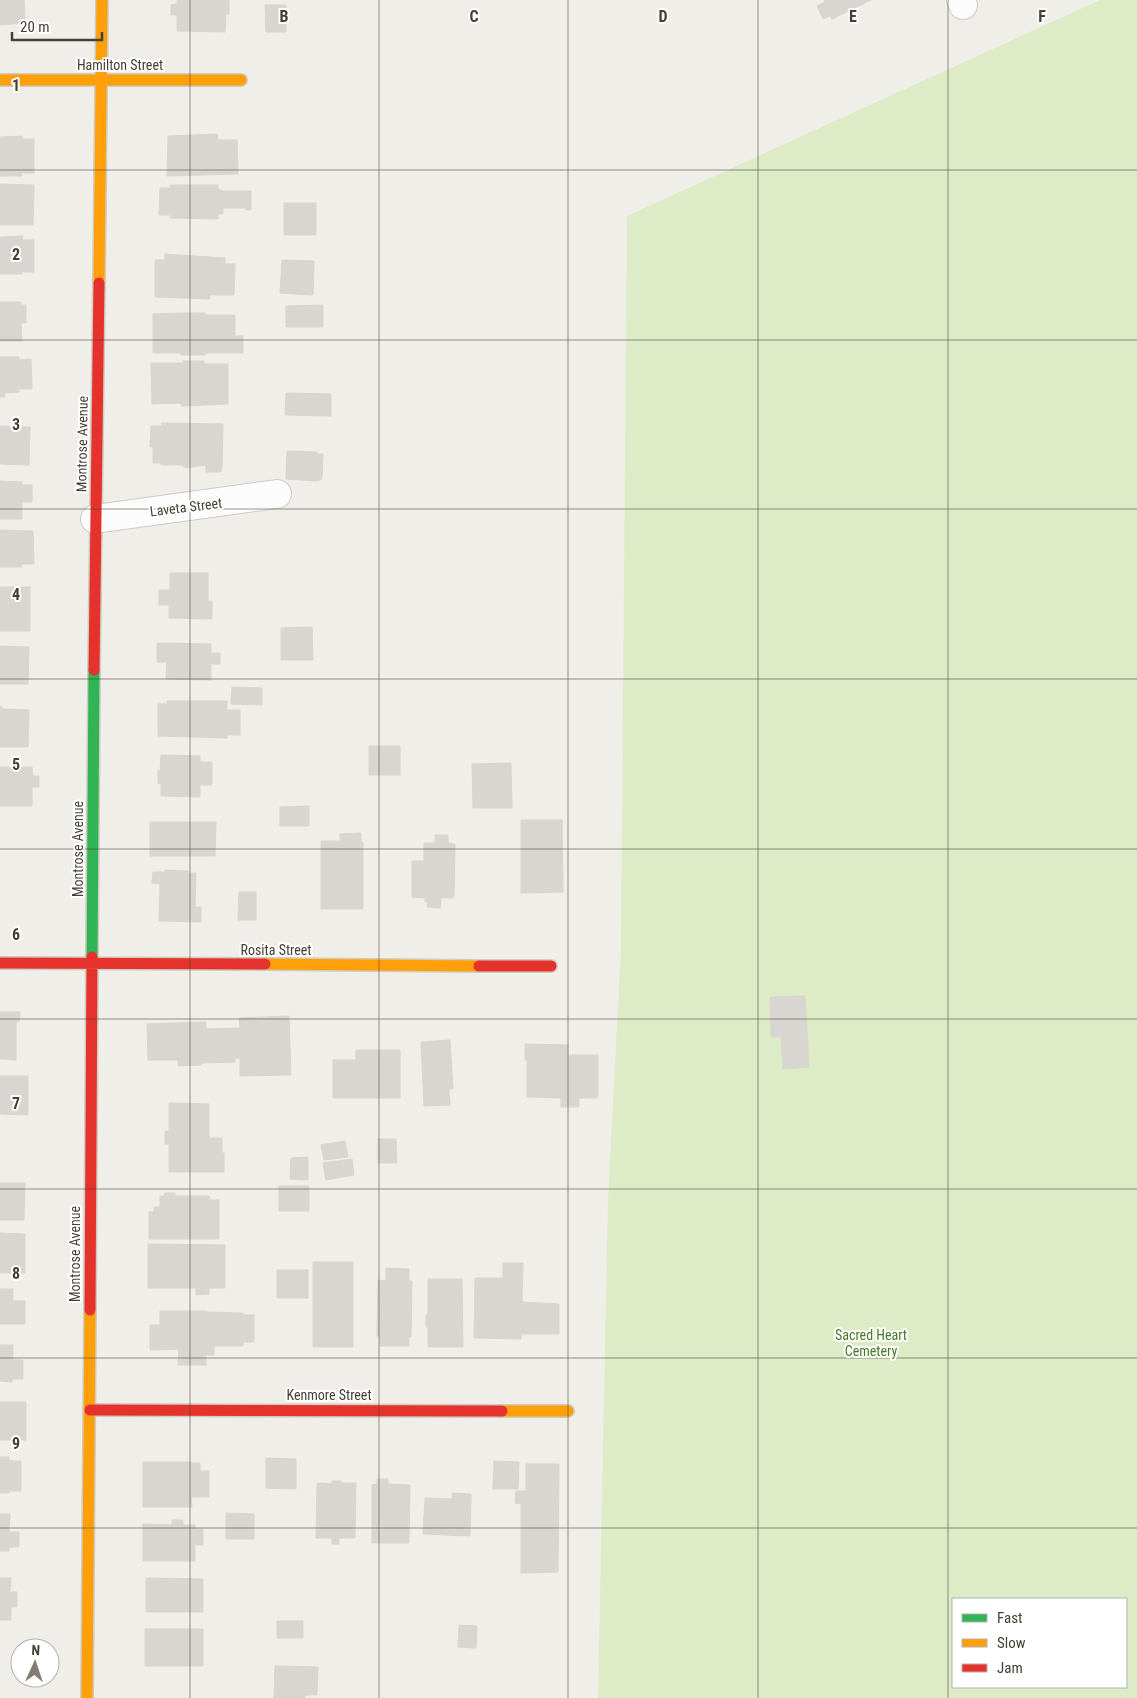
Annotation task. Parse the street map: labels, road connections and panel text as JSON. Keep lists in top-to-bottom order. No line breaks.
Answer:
{"streets":{"street":["Hamilton Street","Montrose Avenue","Laveta Street","Rosita Street","Kenmore Street"]},"crossings":[["Hamilton Street","Montrose Avenue"],["Montrose Avenue","Laveta Street"],["Montrose Avenue","Rosita Street"],["Montrose Avenue","Kenmore Street"]],"parks":["Sacred Heart Cemetery"],"legend":["Fast","Slow","Jam"],"scale_bar":"20 m","north":"top","grid":{"columns":["B","C","D","E","F"],"rows":["1","2","3","4","5","6","7","8","9"]}}
